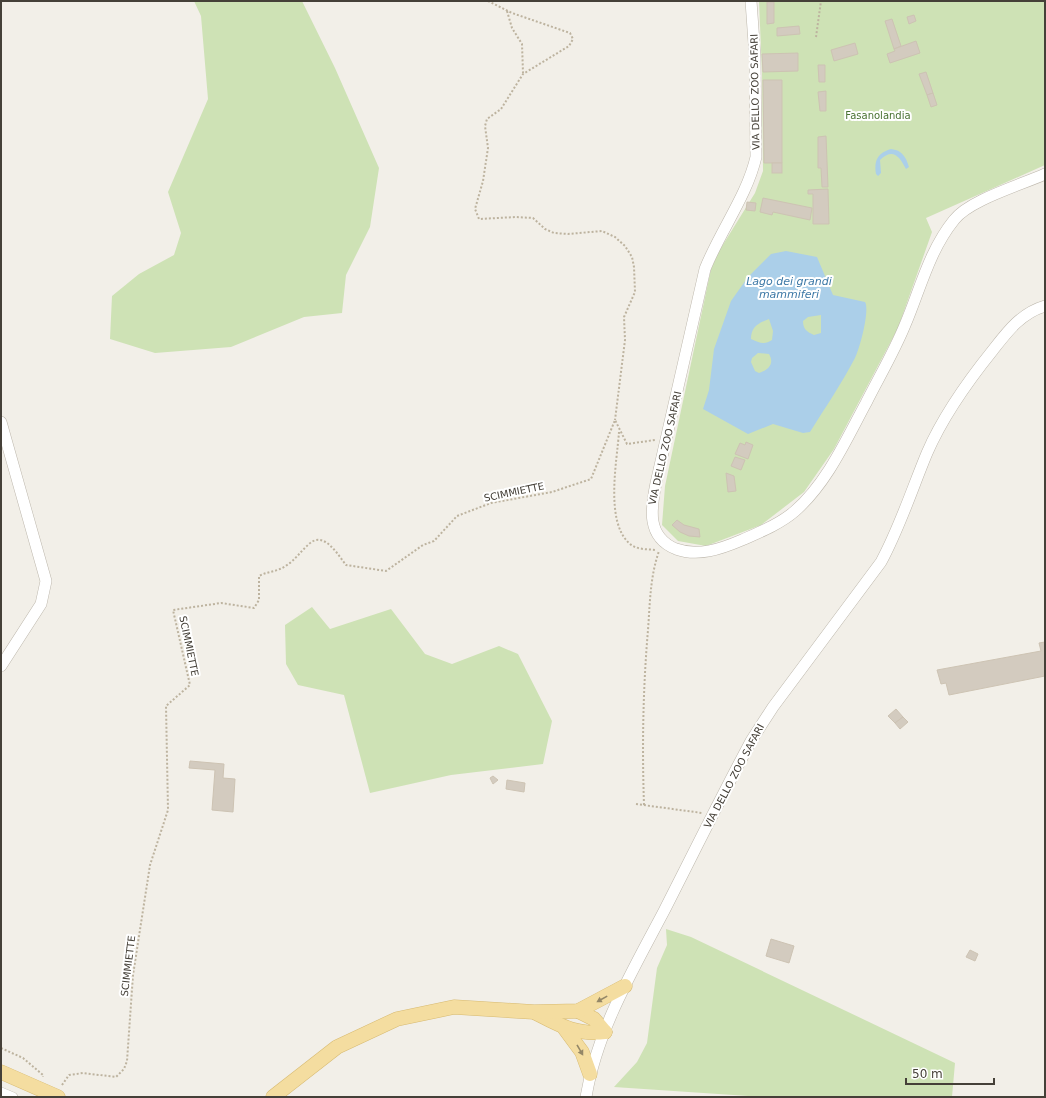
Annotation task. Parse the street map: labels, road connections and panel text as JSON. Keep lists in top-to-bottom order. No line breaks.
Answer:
{"streets":{"street":["VIA DELLO ZOO SAFARI"],"path":["SCIMMIETTE"]},"water":["Lago dei grandi mammiferi"],"parks":["Fasanolandia"],"scale_bar":"50 m"}
